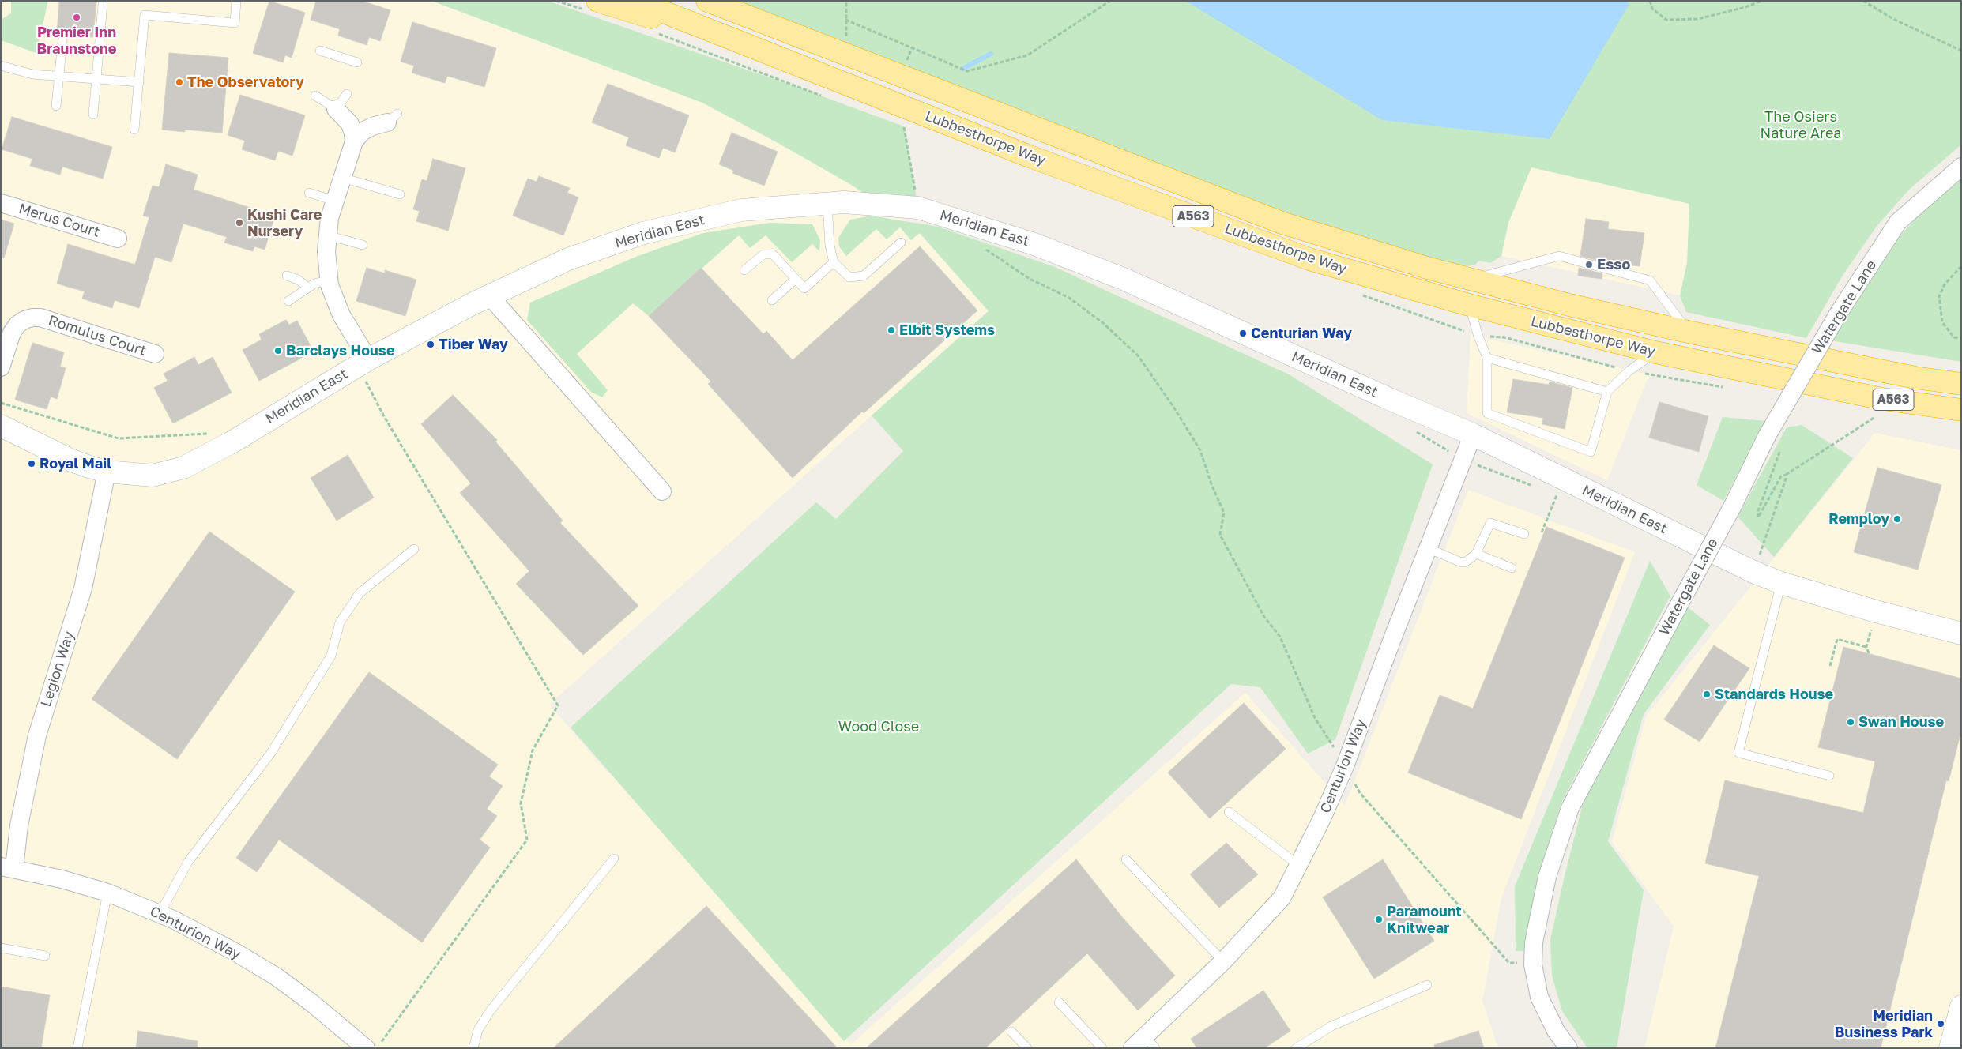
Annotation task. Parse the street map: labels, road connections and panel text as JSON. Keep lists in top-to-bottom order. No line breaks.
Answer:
{"streets":{"highway":["Lubbesthorpe Way","A563"],"street":["Merus Court","Meridian East","Watergate Lane","Romulus Court","Legion Way","Centurion Way"]},"crossings":[["Meridian East","Legion Way"],["Meridian East","Centurion Way"],["Legion Way","Centurion Way"]],"parks":["The Osiers Nature Area","Wood Close"],"places":["Premier Inn Braunstone","The Observatory","Kushi Care Nursery","Esso","Elbit Systems","Centurian Way","Tiber Way","Barclays House","Royal Mail","Remploy","Standards House","Swan House","Paramount Knitwear","Meridian Business Park"]}
